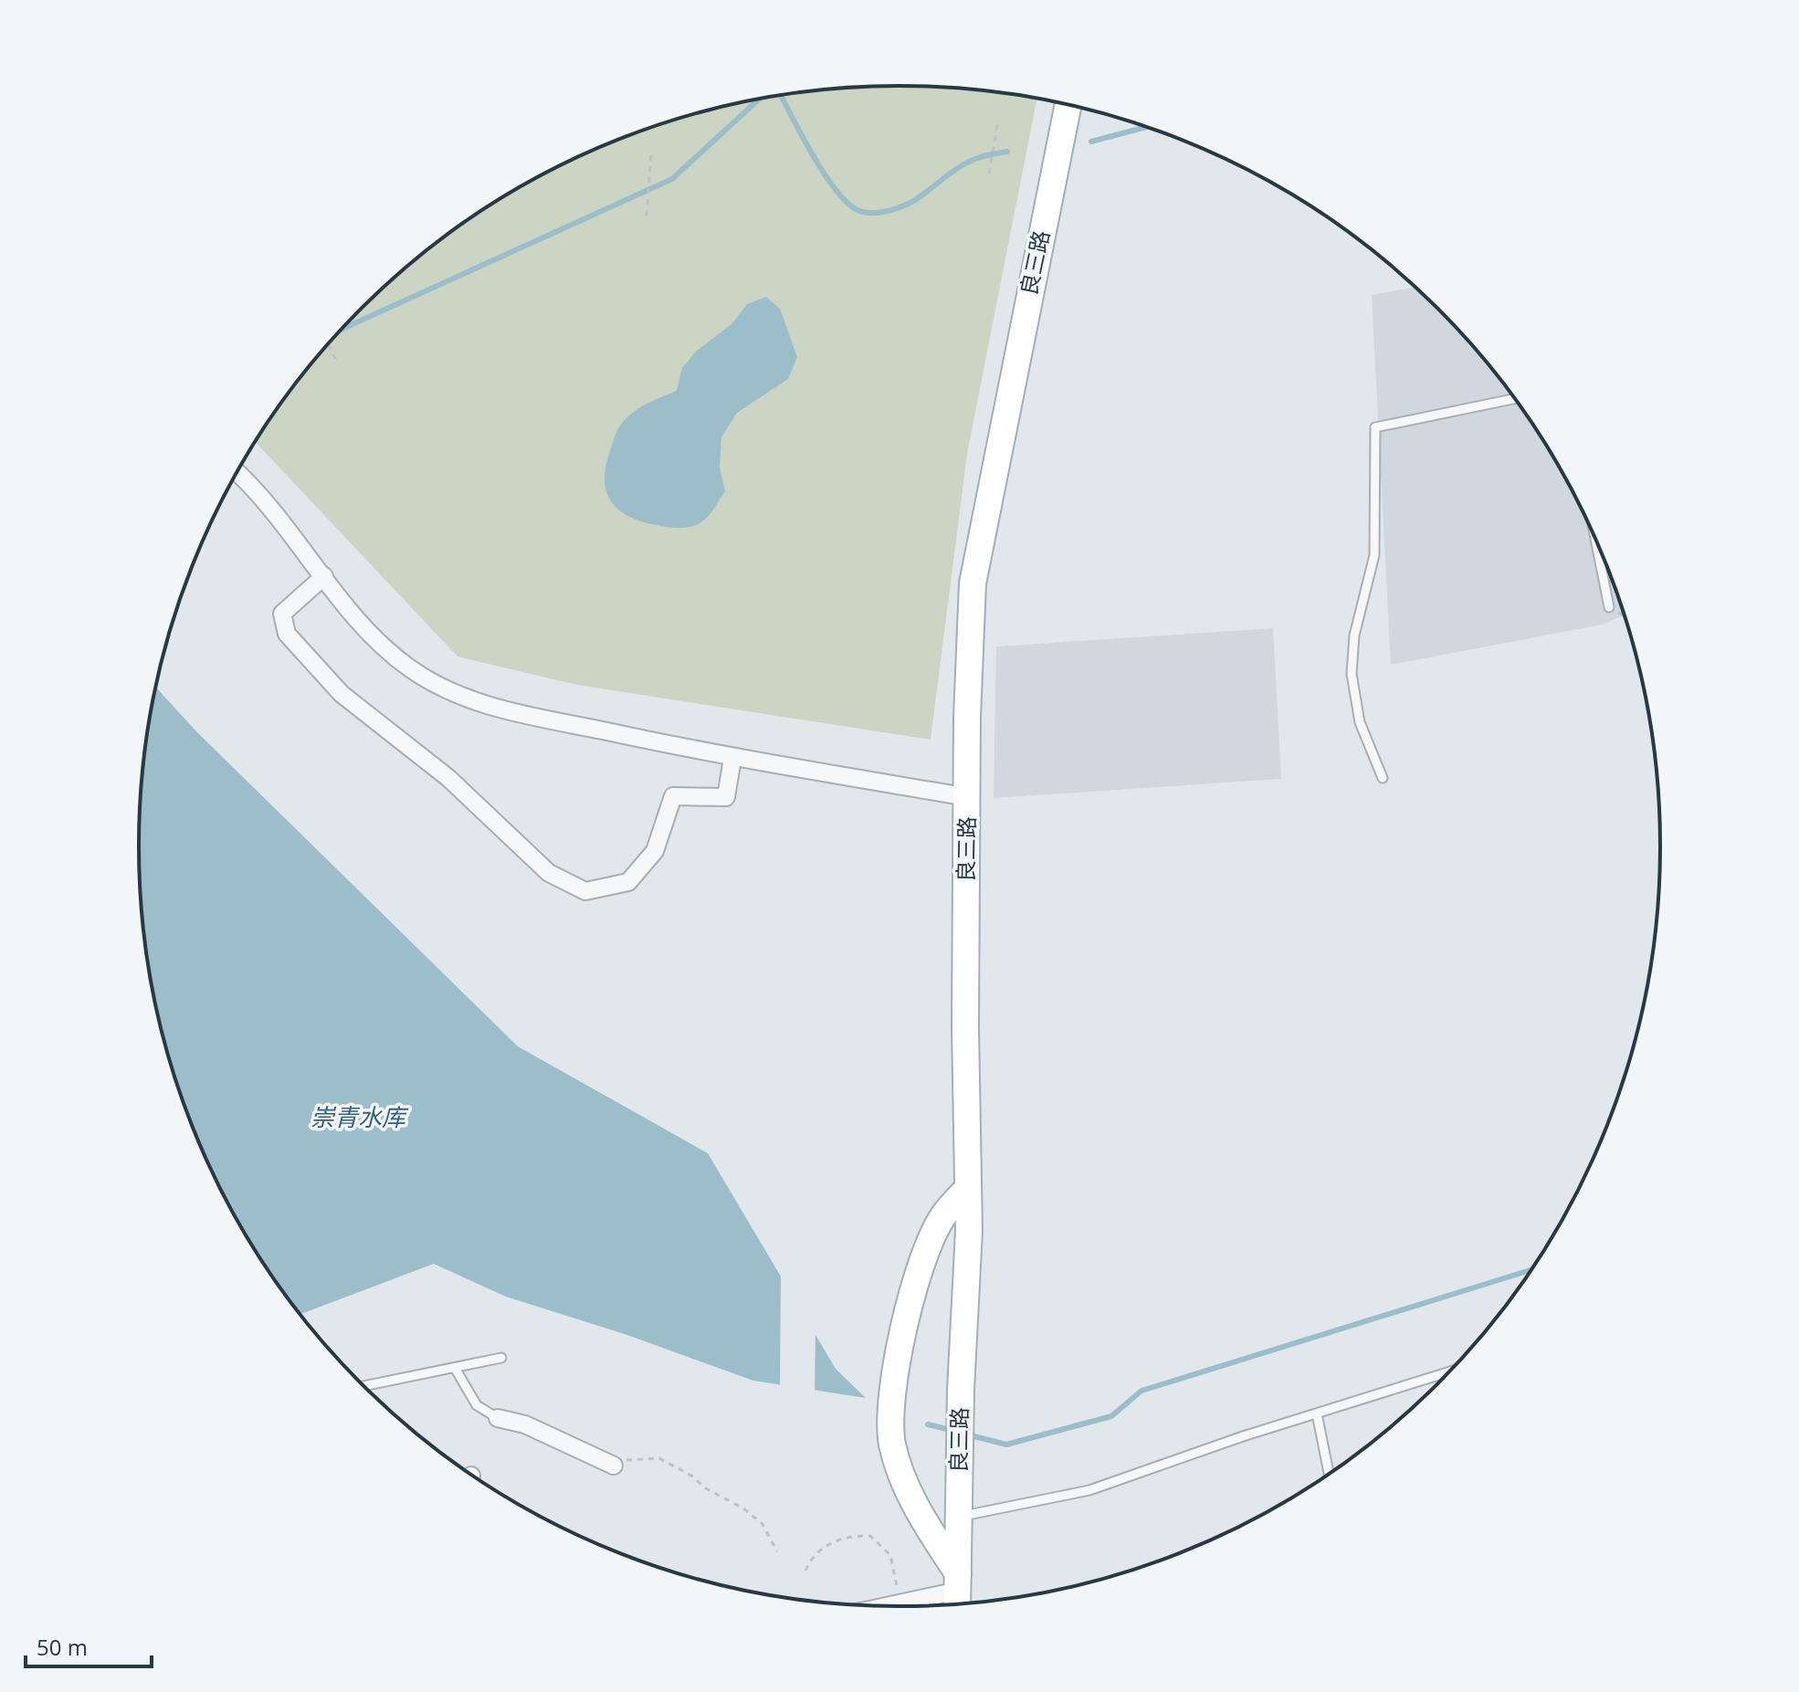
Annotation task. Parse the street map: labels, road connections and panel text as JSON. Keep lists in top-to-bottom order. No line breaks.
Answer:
{"streets":{"main road":["良三路"]},"water":["崇青水库"],"scale_bar":"50 m"}
